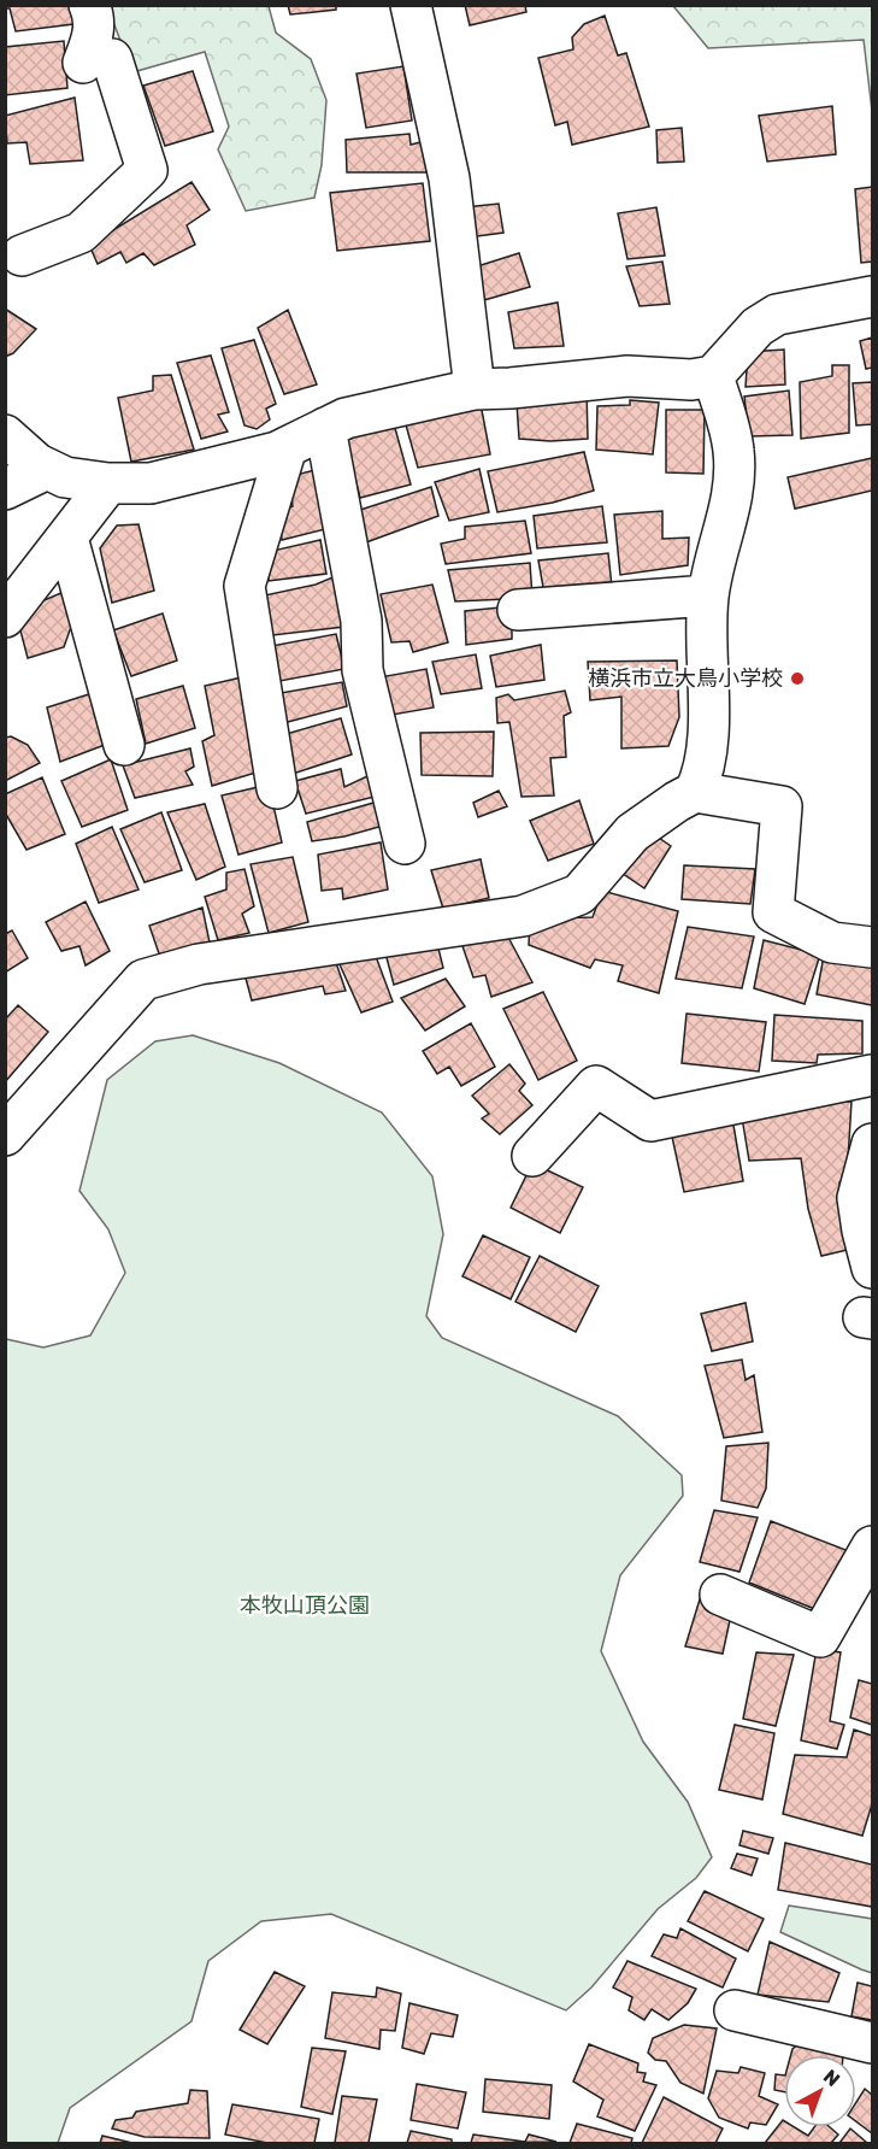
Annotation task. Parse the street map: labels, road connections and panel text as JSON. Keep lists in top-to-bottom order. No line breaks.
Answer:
{"parks":["本牧山頂公園"],"places":["横浜市立大鳥小学校"],"north":"top right"}
